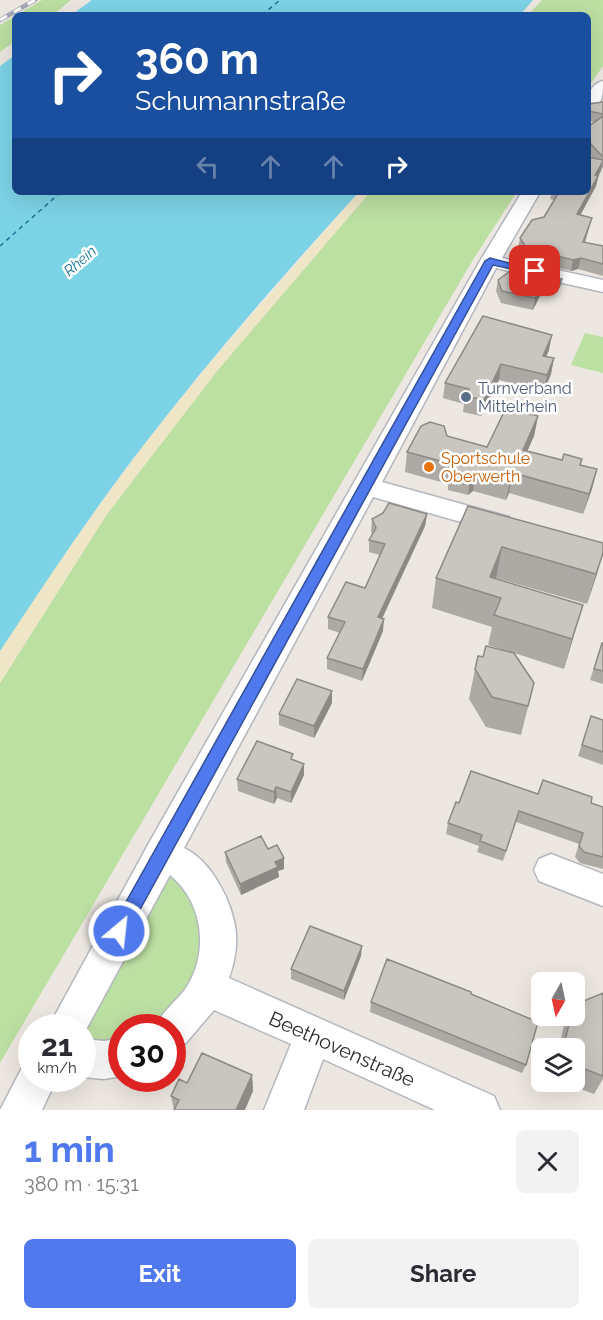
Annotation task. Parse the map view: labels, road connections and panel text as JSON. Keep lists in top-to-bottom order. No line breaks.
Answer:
{"streets":{"street":["Beethovenstraße"]},"water":["Rhein"],"places":["Turnverband Mittelrhein","Sportschule Oberwerth"],"north":"bottom","page":{"turn":["360 m","Schumannstraße"],"speed":"21 km/h","limit":"30","heading":["1 min","380 m · 15:31"],"buttons":["Exit","Share"]}}
